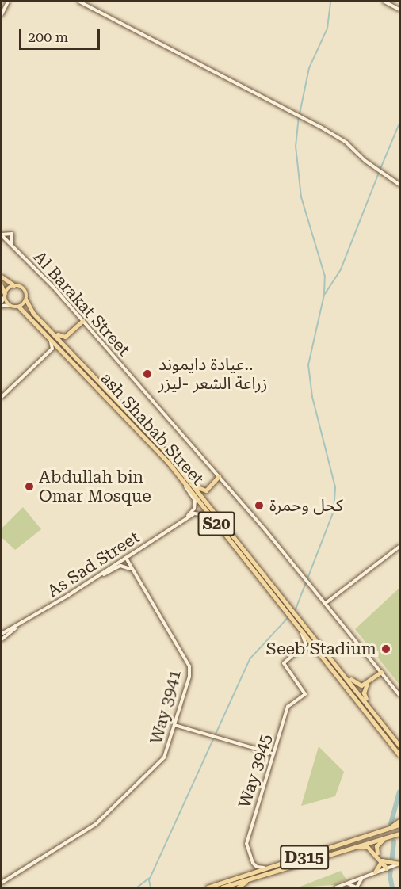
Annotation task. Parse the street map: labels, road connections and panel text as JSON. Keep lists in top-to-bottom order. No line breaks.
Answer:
{"streets":{"main road":["ash Shabab Street","S20","D315"],"street":["Al Barakat Street","As Sad Street","Way 3941","Way 3945"]},"crossings":[["ash Shabab Street","S20"],["As Sad Street","Way 3941"]],"places":["عيادة دايموند.. زراعة الشعر -ليزر","Abdullah bin Omar Mosque","كحل وحمرة","Seeb Stadium"],"scale_bar":"200 m"}
